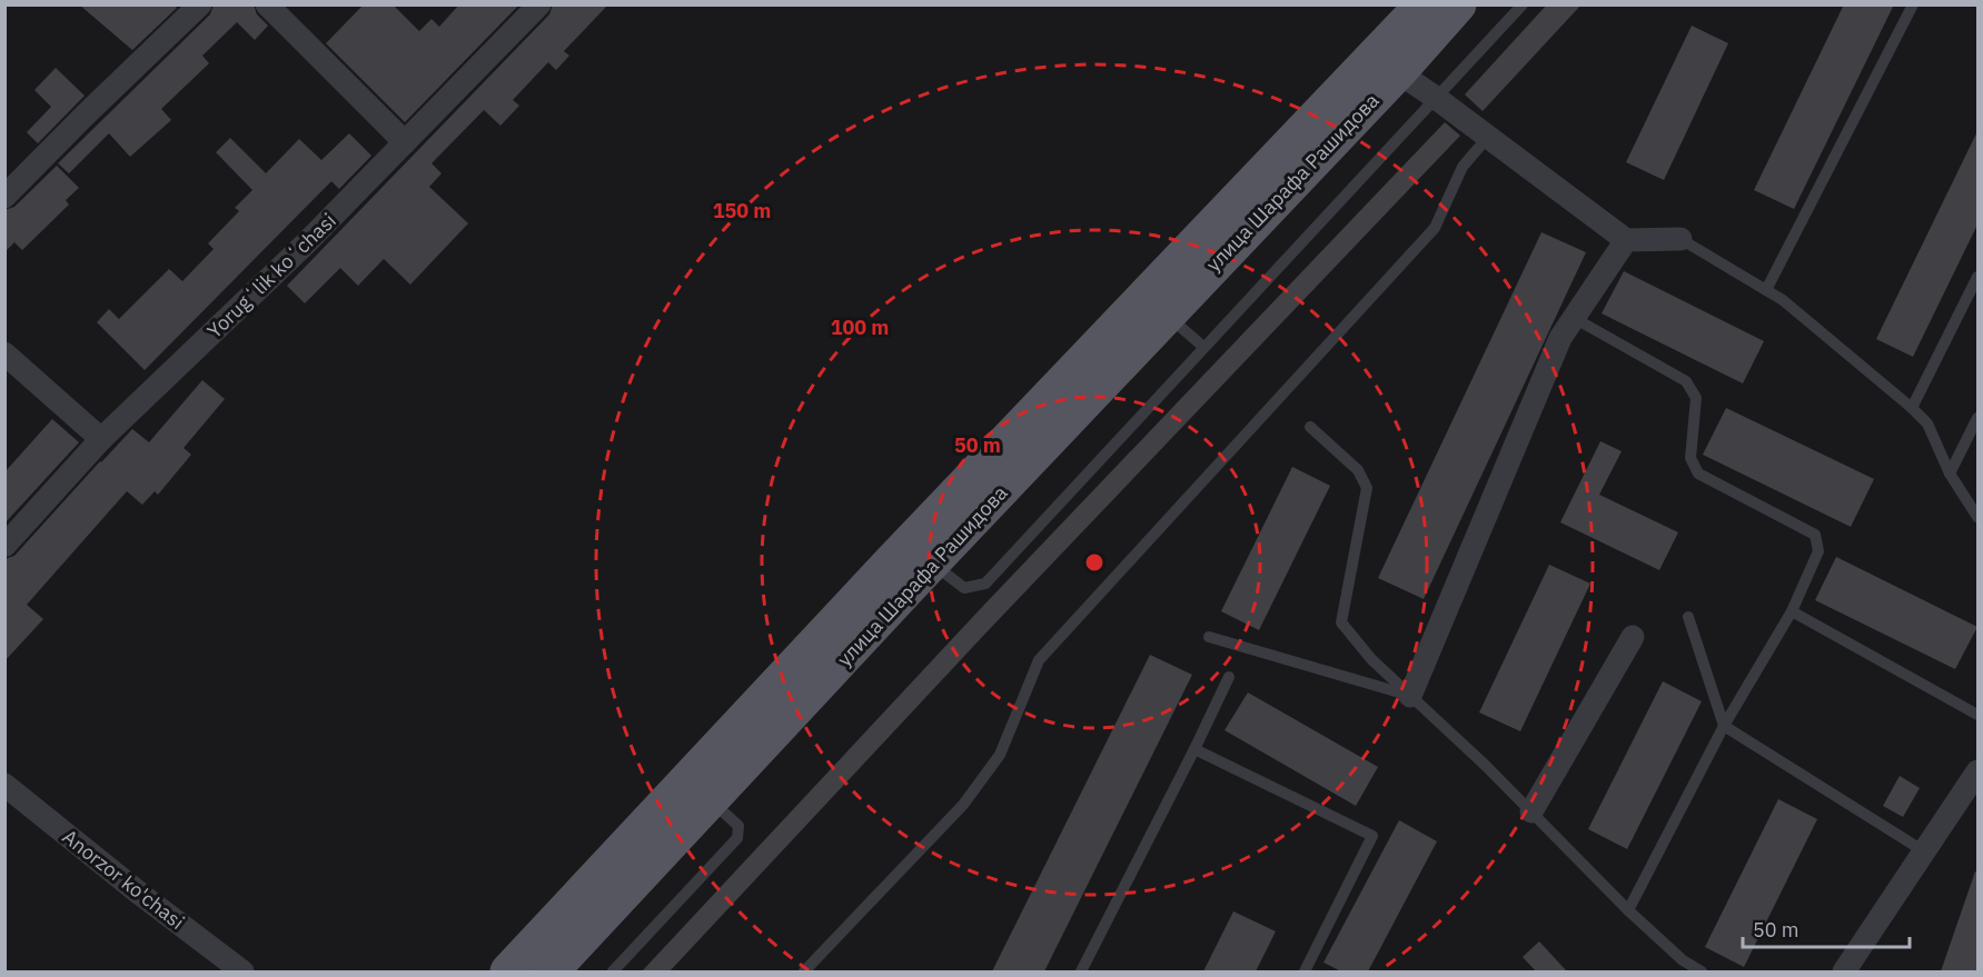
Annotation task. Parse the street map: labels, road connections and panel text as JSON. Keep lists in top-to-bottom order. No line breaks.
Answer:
{"streets":{"main road":["улица Шарафа Рашидова"],"street":["Yorugʻlik koʻchasi","Anorzor ko'chasi"]},"scale_bar":"50 m","rings":["150 m","100 m","50 m"]}
